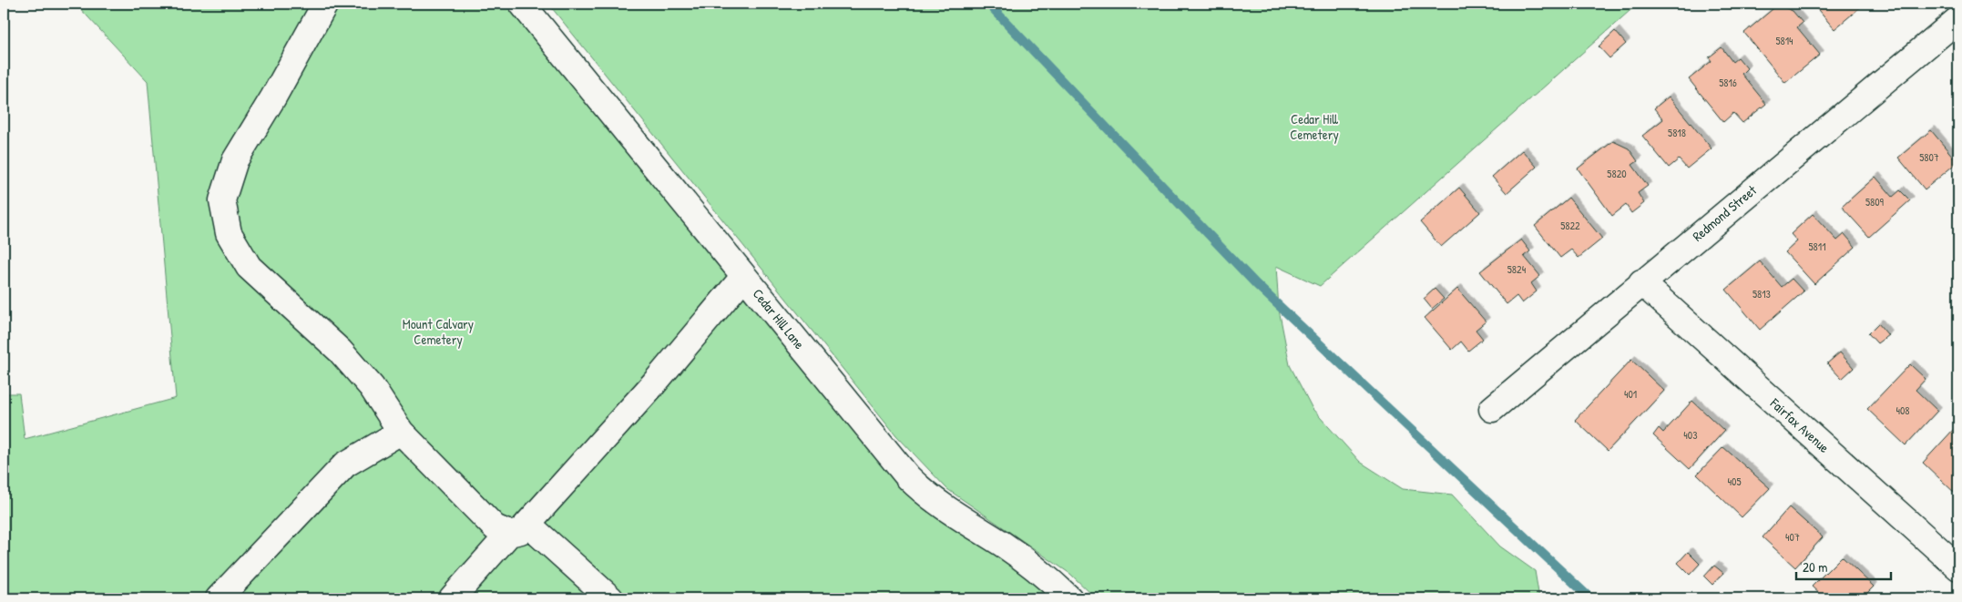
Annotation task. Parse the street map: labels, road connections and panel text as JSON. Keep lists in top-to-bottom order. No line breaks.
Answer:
{"streets":{"street":["Redmond Street","Cedar Hill Lane","Fairfax Avenue"]},"crossings":[["Redmond Street","Fairfax Avenue"]],"parks":["Cedar Hill Cemetery","Mount Calvary Cemetery"],"house_numbers":["5814","5816","5818","5807","5820","5809","5822","5811","5824","5813","401","408","403","405","407"],"scale_bar":"20 m"}
